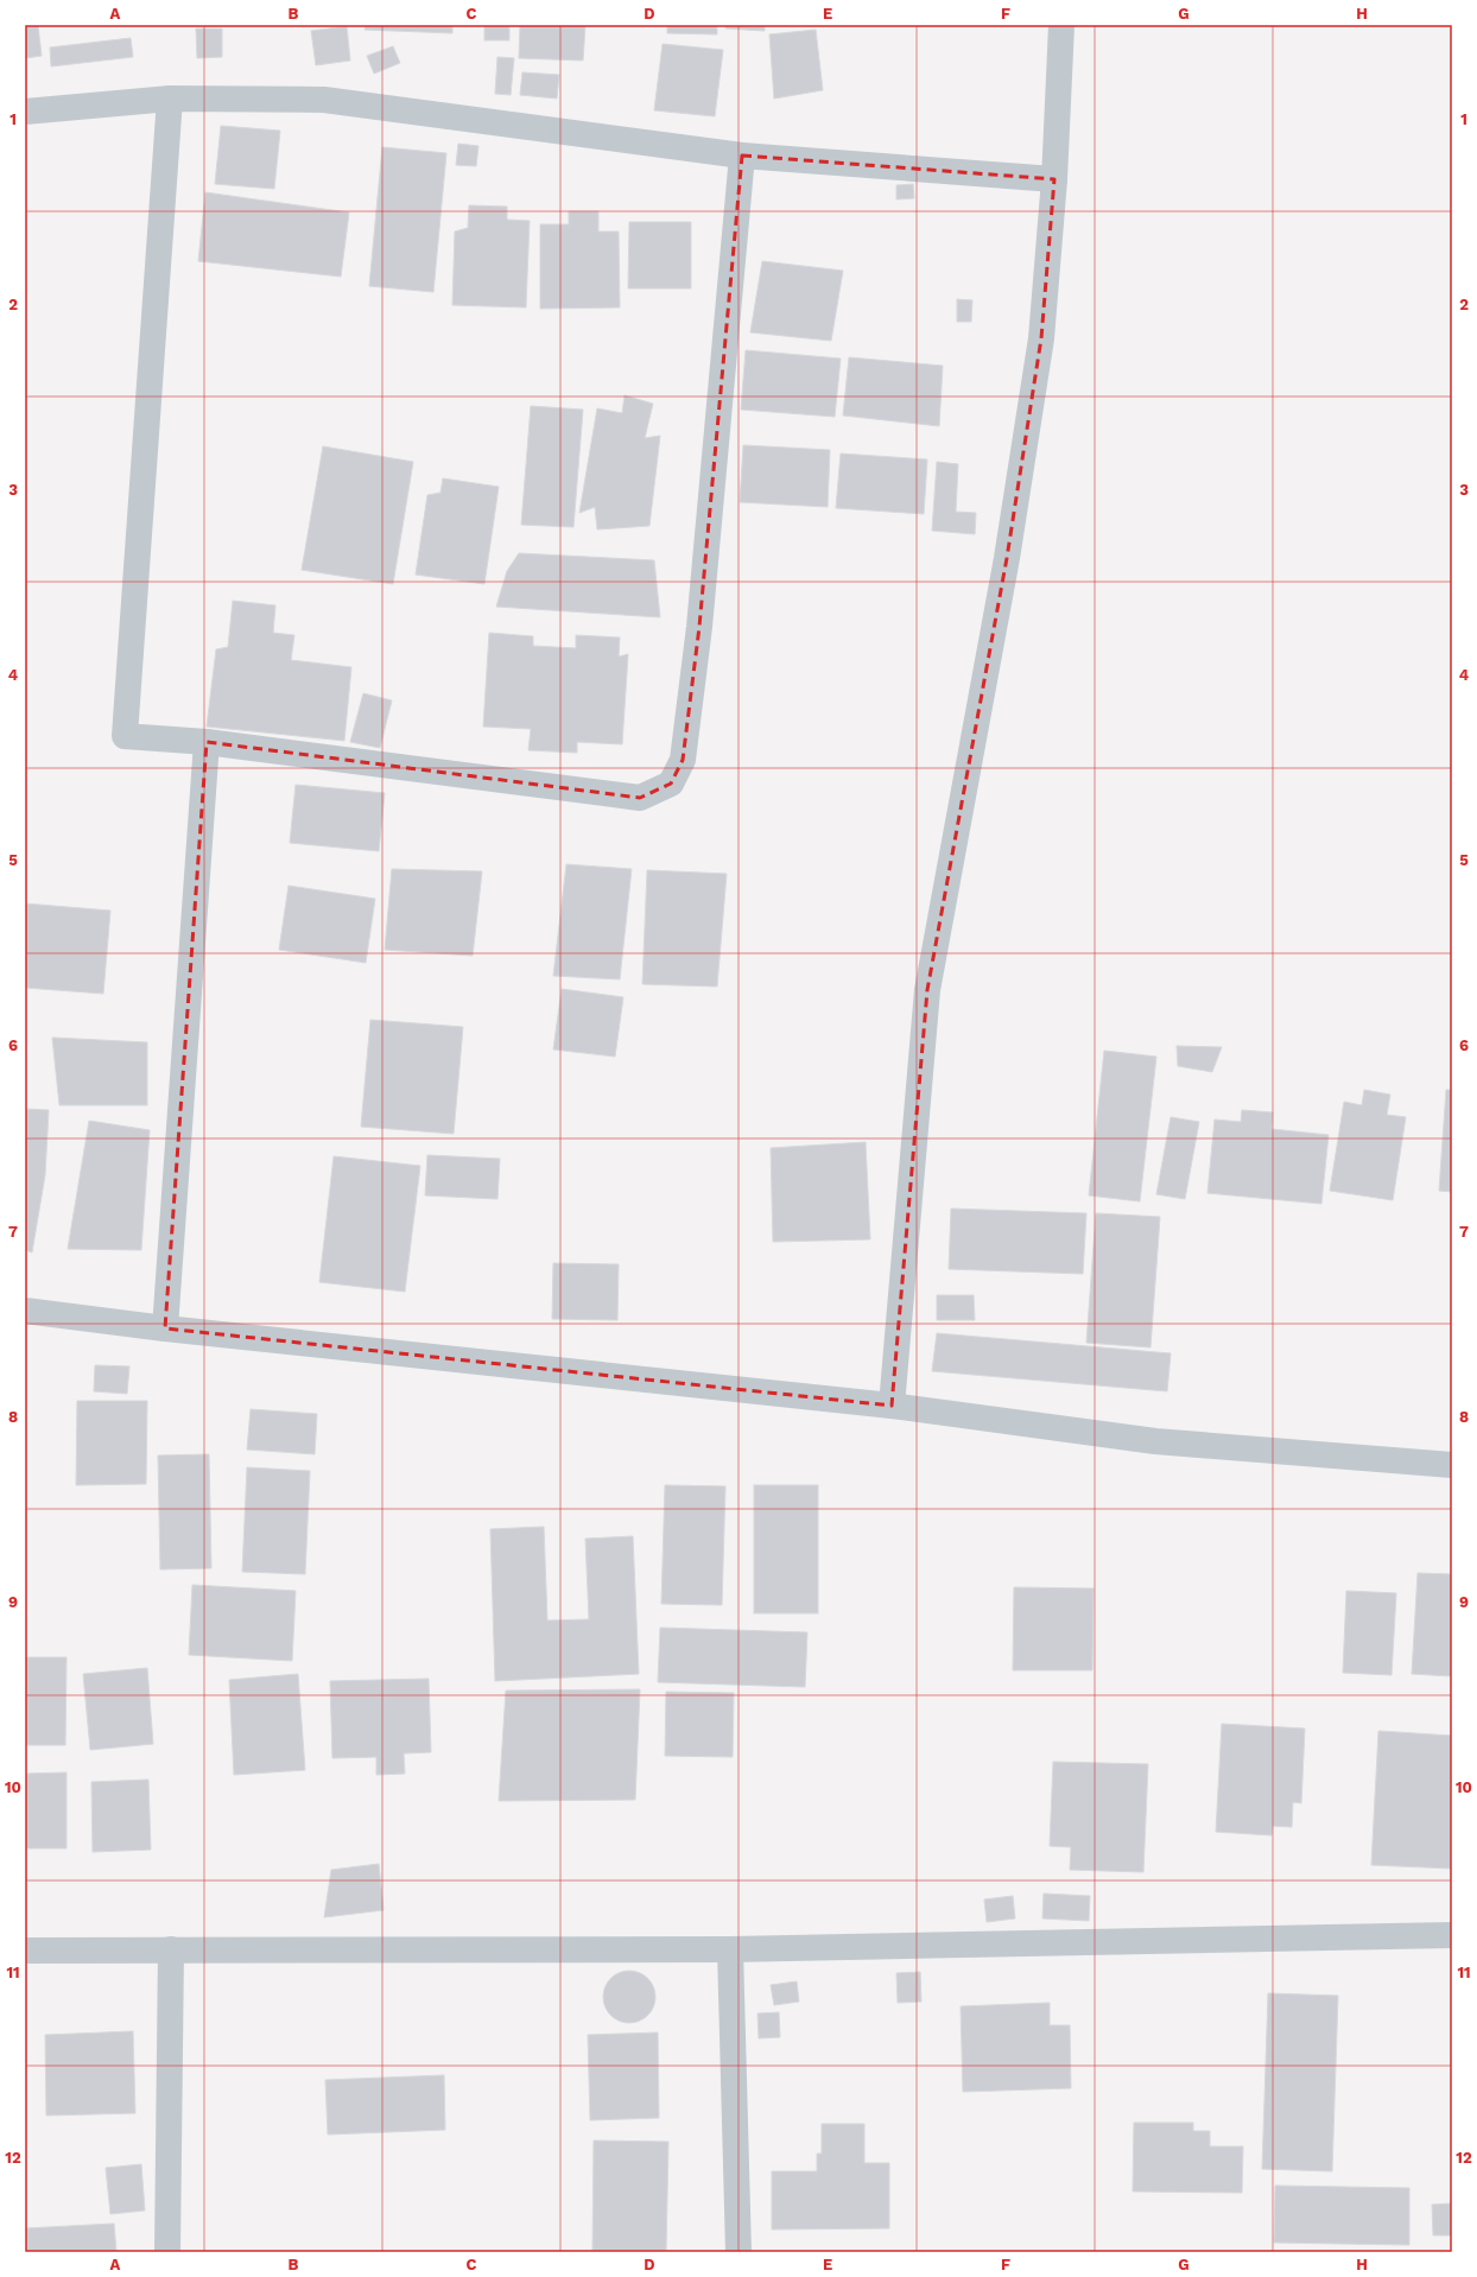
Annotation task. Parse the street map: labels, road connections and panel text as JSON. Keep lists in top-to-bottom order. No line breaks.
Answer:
{"grid":{"columns":["A","B","C","D","E","F","G","H"],"rows":["1","2","3","4","5","6","7","8","9","10","11","12"]}}
